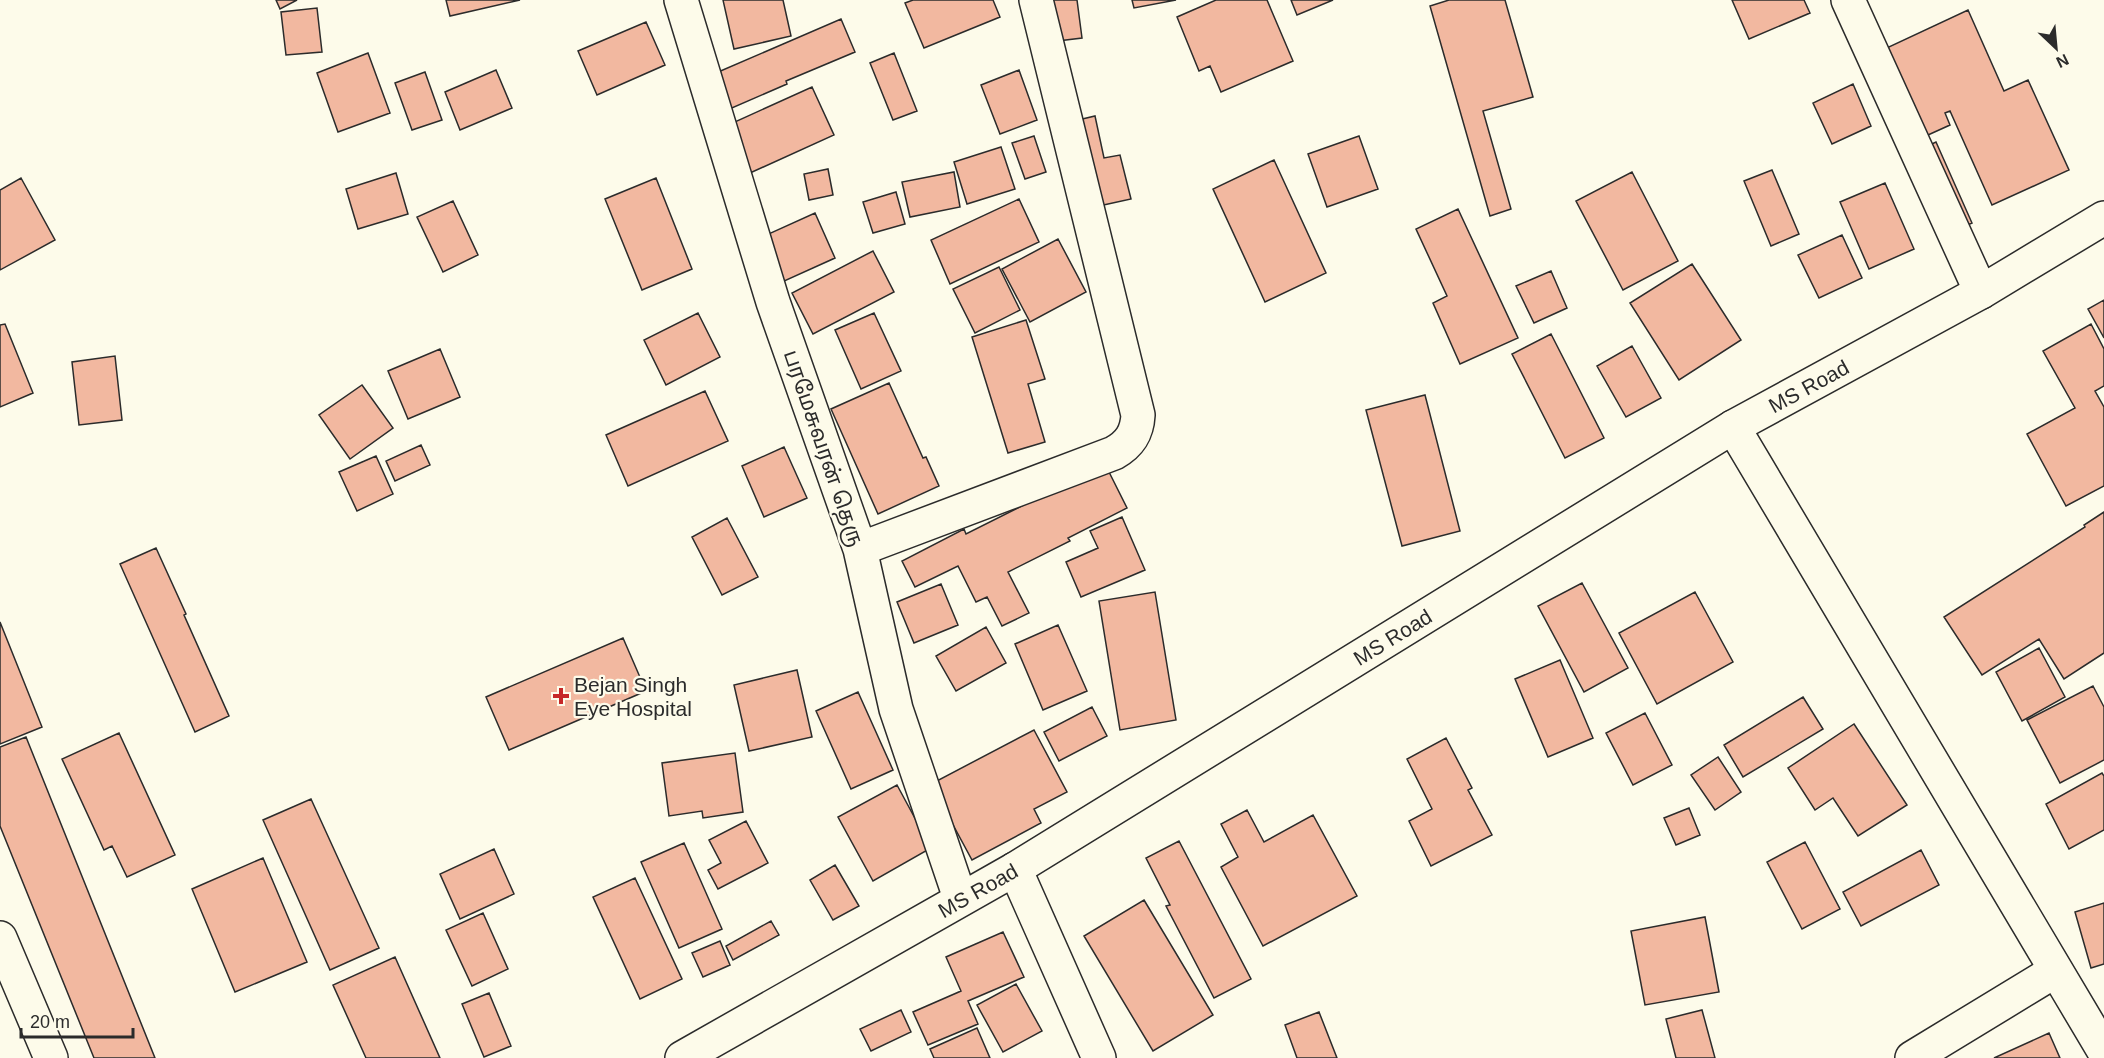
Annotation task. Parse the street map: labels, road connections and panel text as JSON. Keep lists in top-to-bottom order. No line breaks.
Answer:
{"streets":{"main road":["MS Road","பரமேசுவரன் தெரு"]},"crossings":[["MS Road","பரமேசுவரன் தெரு"]],"places":{"health":["Bejan Singh Eye Hospital"]},"scale_bar":"20 m","north":"bottom right"}
